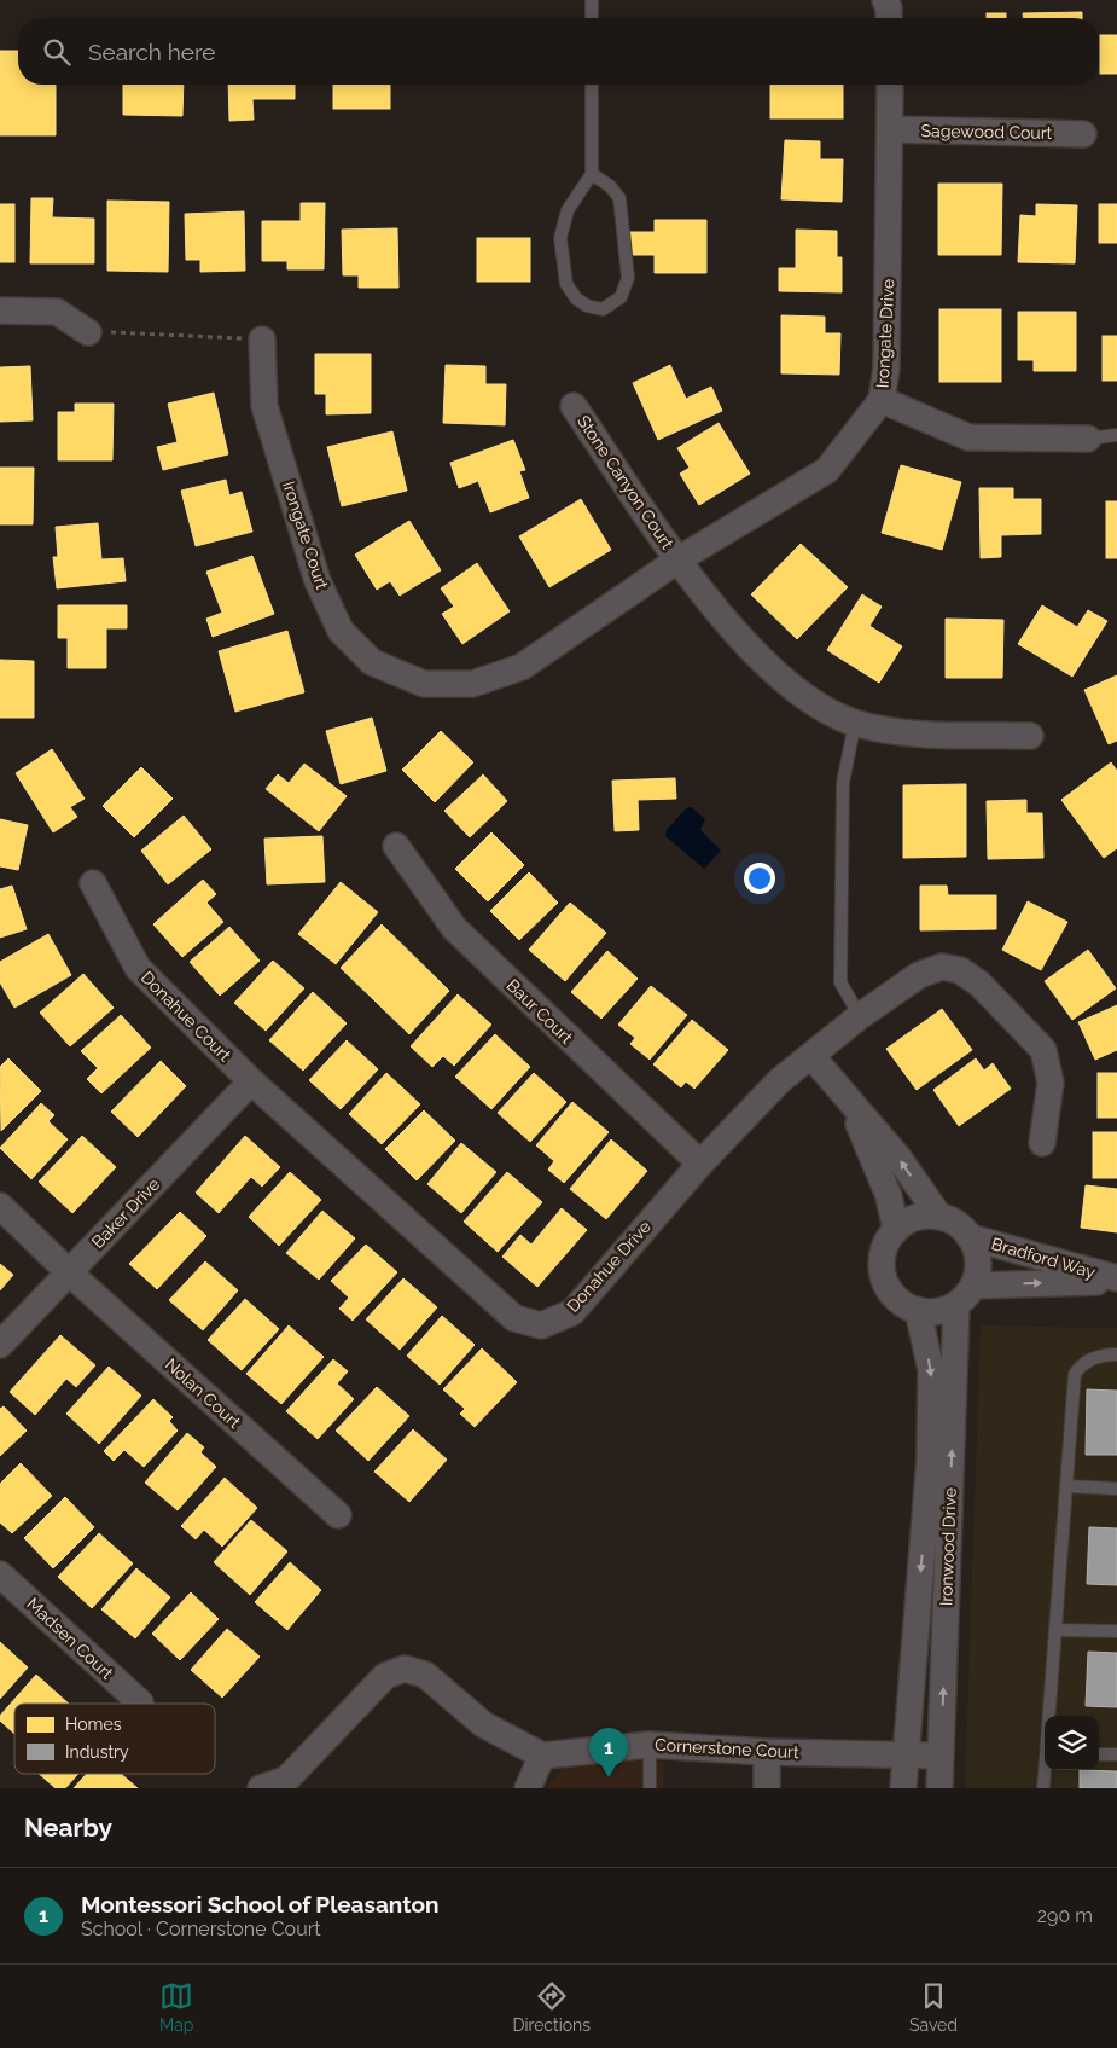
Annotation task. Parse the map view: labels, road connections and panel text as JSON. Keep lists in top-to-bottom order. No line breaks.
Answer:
{"streets":{"street":["Sagewood Court","Irongate Drive","Stone Canyon Court","Irongate Court","Baur Court","Donahue Court","Baker Drive","Bradford Way","Donahue Drive","Nolan Court","Ironwood Drive","Madsen Court","Cornerstone Court"]},"crossings":[["Sagewood Court","Irongate Drive"],["Irongate Drive","Stone Canyon Court"],["Irongate Drive","Irongate Court"],["Stone Canyon Court","Irongate Court"],["Baur Court","Donahue Drive"],["Donahue Court","Baker Drive"],["Donahue Court","Donahue Drive"],["Baker Drive","Donahue Drive"],["Baker Drive","Nolan Court"],["Bradford Way","Ironwood Drive"],["Ironwood Drive","Cornerstone Court"]],"legend":["Homes","Industry"],"page":{"search":"Search here","pins":"1","heading":"Nearby","list":[{"mark":"1","name":"Montessori School of Pleasanton","note":"School · Cornerstone Court","value":"290 m"}],"nav":["Map","Directions","Saved"]}}
